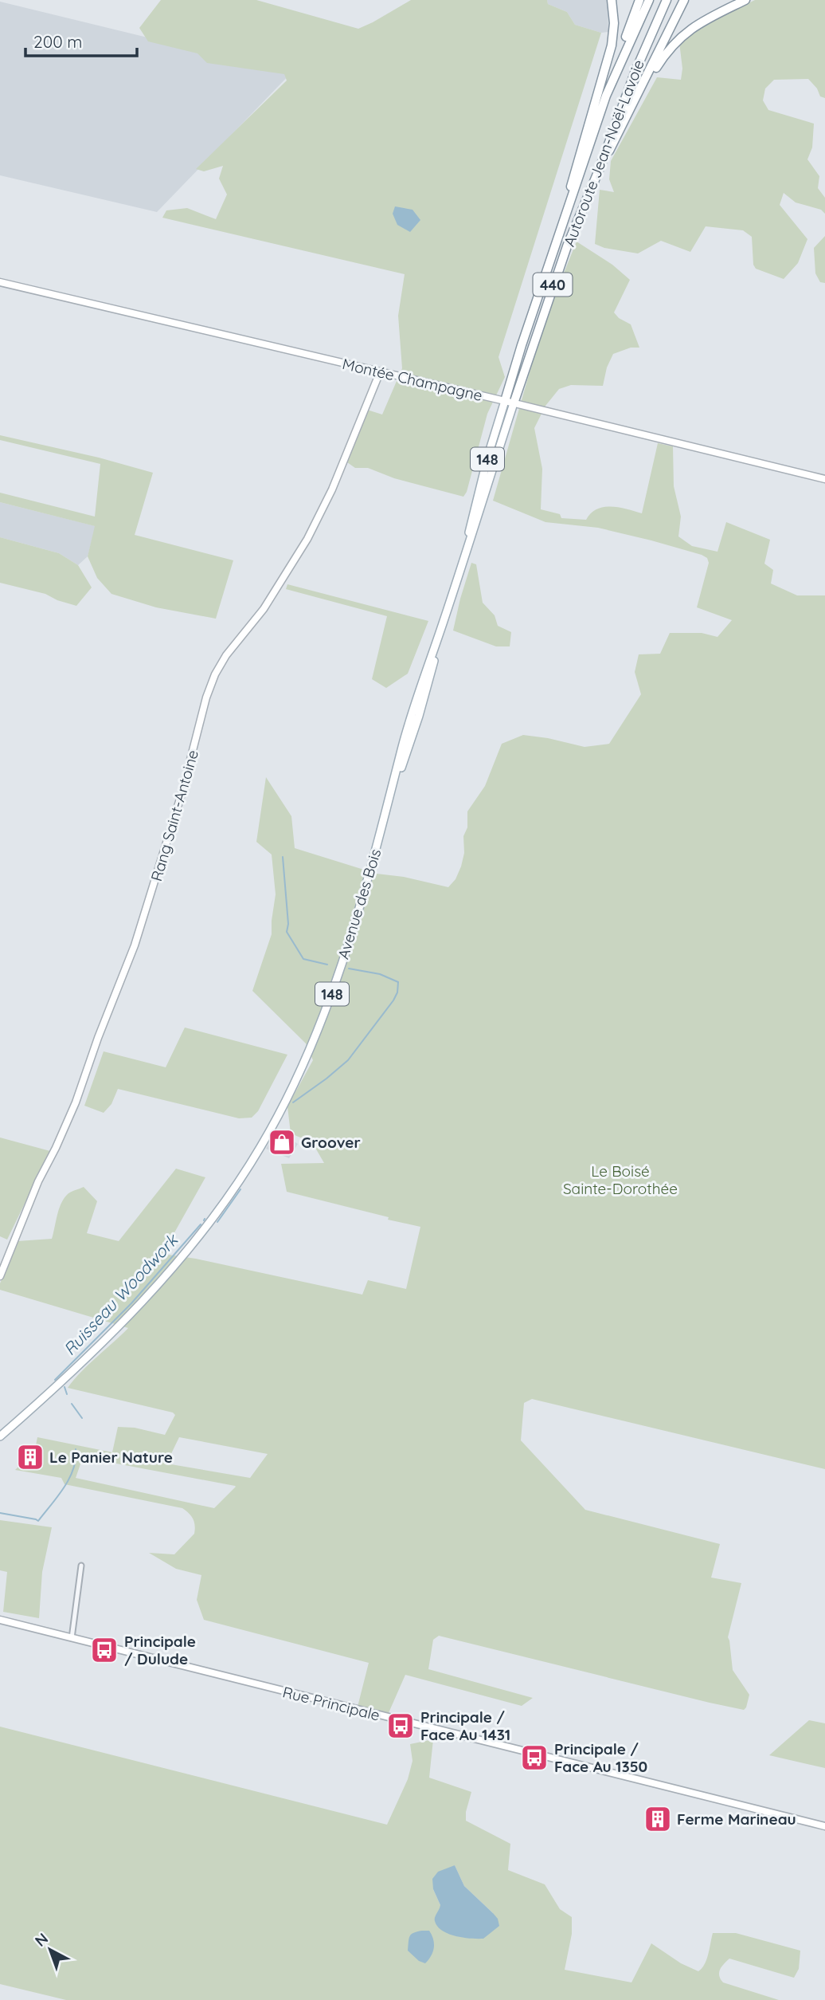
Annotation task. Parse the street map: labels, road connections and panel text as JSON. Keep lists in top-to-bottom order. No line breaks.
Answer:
{"streets":{"highway":["Autoroute Jean-Noël-Lavoie","440"],"main road":["148","Avenue des Bois"],"street":["Montée Champagne","Rang Saint-Antoine","Rue Principale"]},"crossings":[["Autoroute Jean-Noël-Lavoie","Montée Champagne"],["Autoroute Jean-Noël-Lavoie","Avenue des Bois"],["Montée Champagne","Rang Saint-Antoine"],["Montée Champagne","Avenue des Bois"]],"water":["Ruisseau Woodwork"],"parks":["Le Boisé Sainte-Dorothée"],"places":{"shop":["Groover"],"building":["Le Panier Nature","Ferme Marineau"],"bus stop":["Principale / Dulude","Principale / Face Au 1431","Principale / Face Au 1350"]},"scale_bar":"200 m","north":"top left"}
